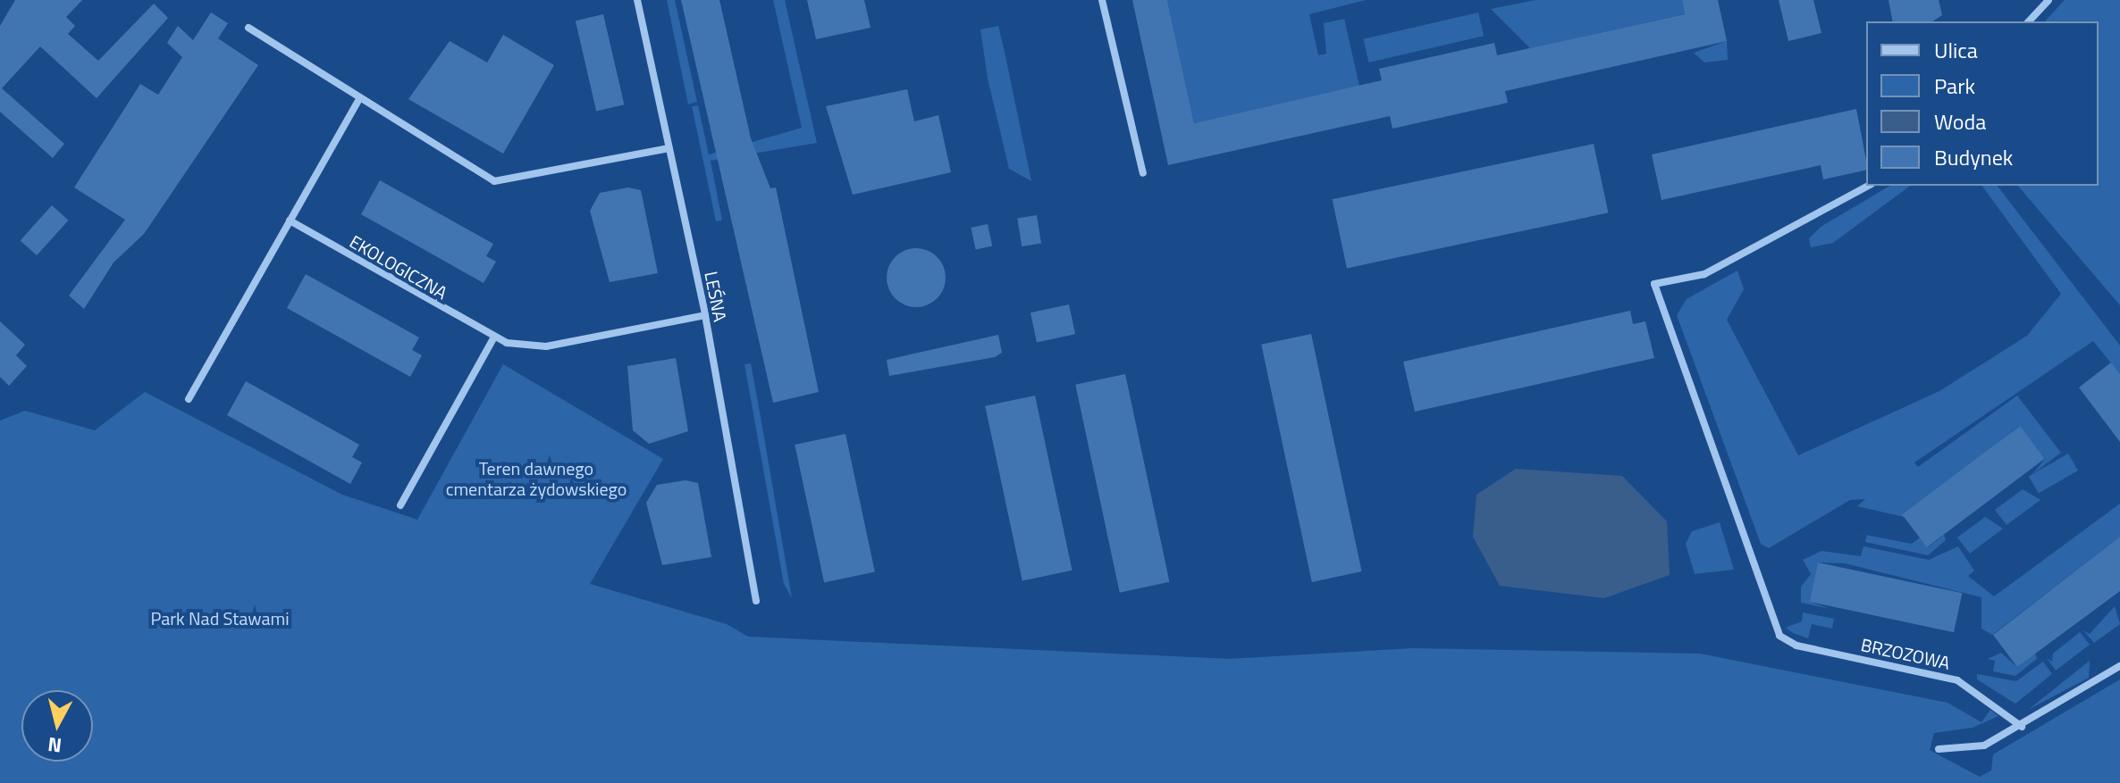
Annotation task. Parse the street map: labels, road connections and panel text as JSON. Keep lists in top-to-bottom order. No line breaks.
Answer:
{"streets":{"street":["EKOLOGICZNA","LEŚNA","BRZOZOWA"]},"crossings":[["EKOLOGICZNA","LEŚNA"]],"parks":["Teren dawnego cmentarza żydowskiego","Park Nad Stawami"],"legend":["Ulica","Park","Woda","Budynek"],"north":"bottom"}
